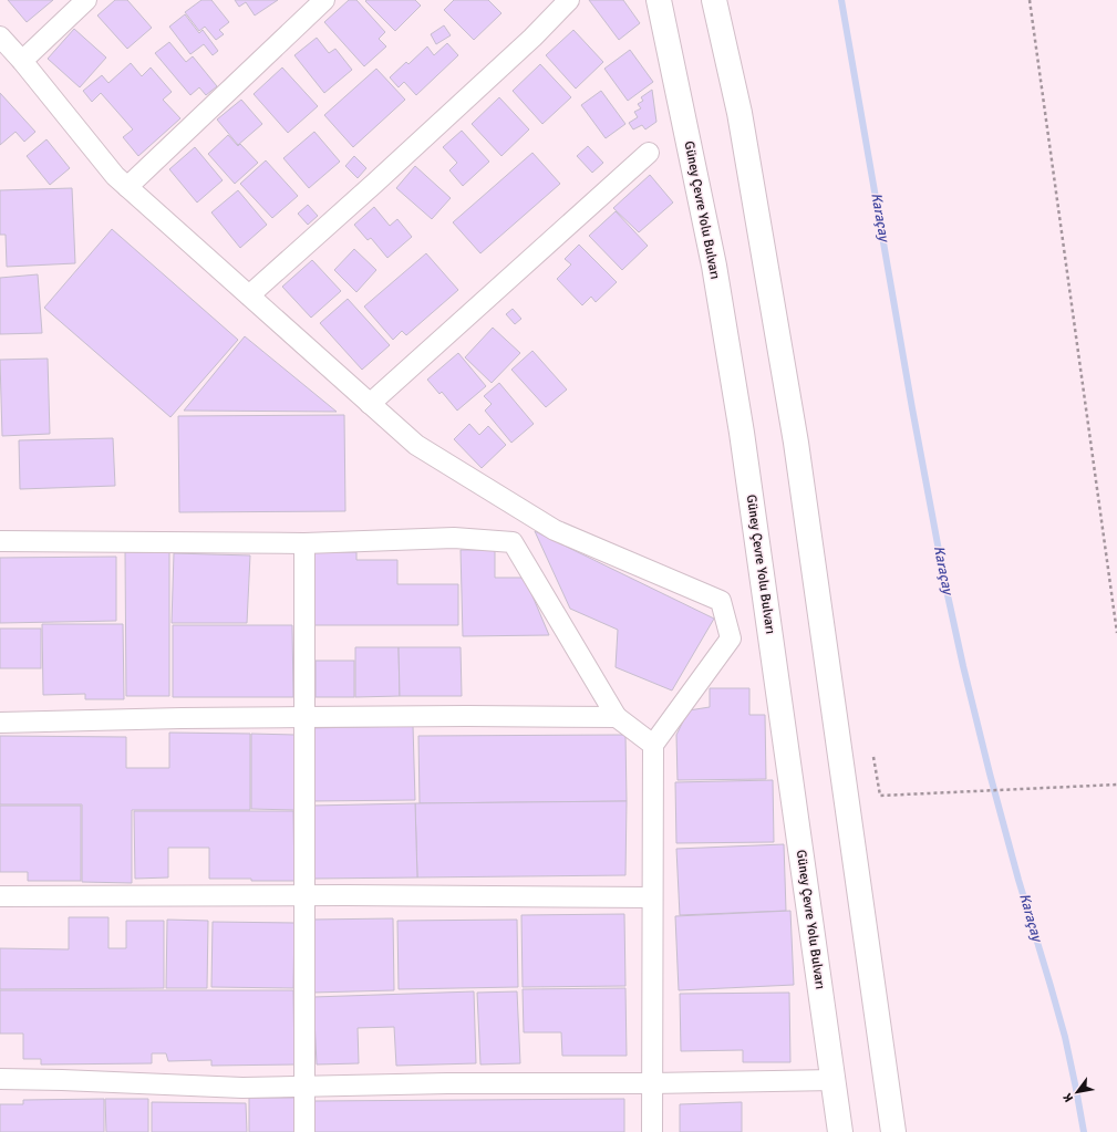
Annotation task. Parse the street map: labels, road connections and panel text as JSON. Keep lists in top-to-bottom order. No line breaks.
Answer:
{"streets":{"highway":["Güney Çevre Yolu Bulvarı"]},"water":["Karaçay"],"north":"bottom left"}
